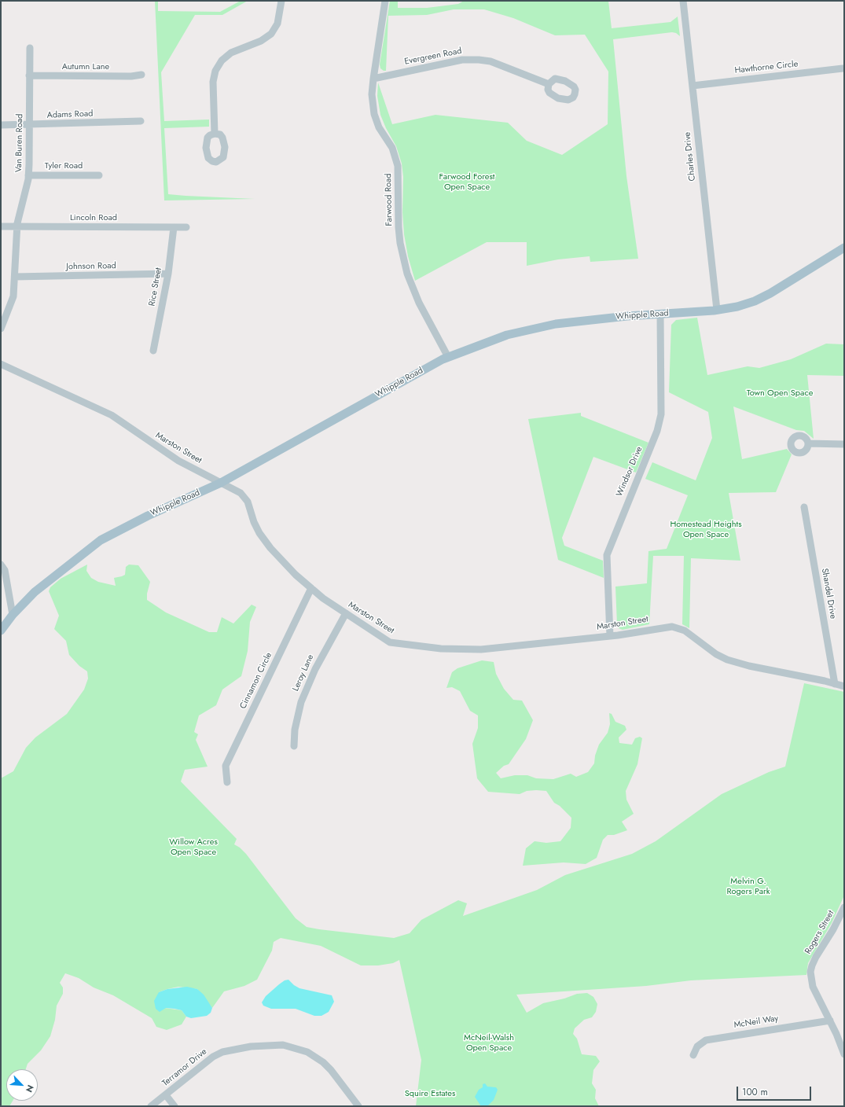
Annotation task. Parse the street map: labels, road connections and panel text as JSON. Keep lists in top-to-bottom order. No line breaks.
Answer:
{"streets":{"main road":["Whipple Road"],"street":["Evergreen Road","Autumn Lane","Hawthorne Circle","Adams Road","Van Buren Road","Charles Drive","Tyler Road","Farwood Road","Lincoln Road","Johnson Road","Rice Street","Marston Street","Windsor Drive","Shandel Drive","Leroy Lane","Cinnamon Circle","Rogers Street","McNeil Way","Terramor Drive"]},"crossings":[["Evergreen Road","Farwood Road"],["Autumn Lane","Van Buren Road"],["Hawthorne Circle","Charles Drive"],["Adams Road","Van Buren Road"],["Van Buren Road","Tyler Road"],["Van Buren Road","Lincoln Road"],["Van Buren Road","Johnson Road"],["Charles Drive","Whipple Road"],["Farwood Road","Whipple Road"],["Lincoln Road","Rice Street"],["Johnson Road","Rice Street"],["Whipple Road","Marston Street"],["Whipple Road","Windsor Drive"],["Marston Street","Windsor Drive"],["Marston Street","Shandel Drive"],["Marston Street","Leroy Lane"],["Marston Street","Cinnamon Circle"],["Rogers Street","McNeil Way"]],"parks":["Farwood Forest Open Space","Town Open Space","Homestead Heights Open Space","Willow Acres Open Space","Melvin G. Rogers Park","McNeil-Walsh Open Space","Squire Estates"],"scale_bar":"100 m","north":"bottom right"}
